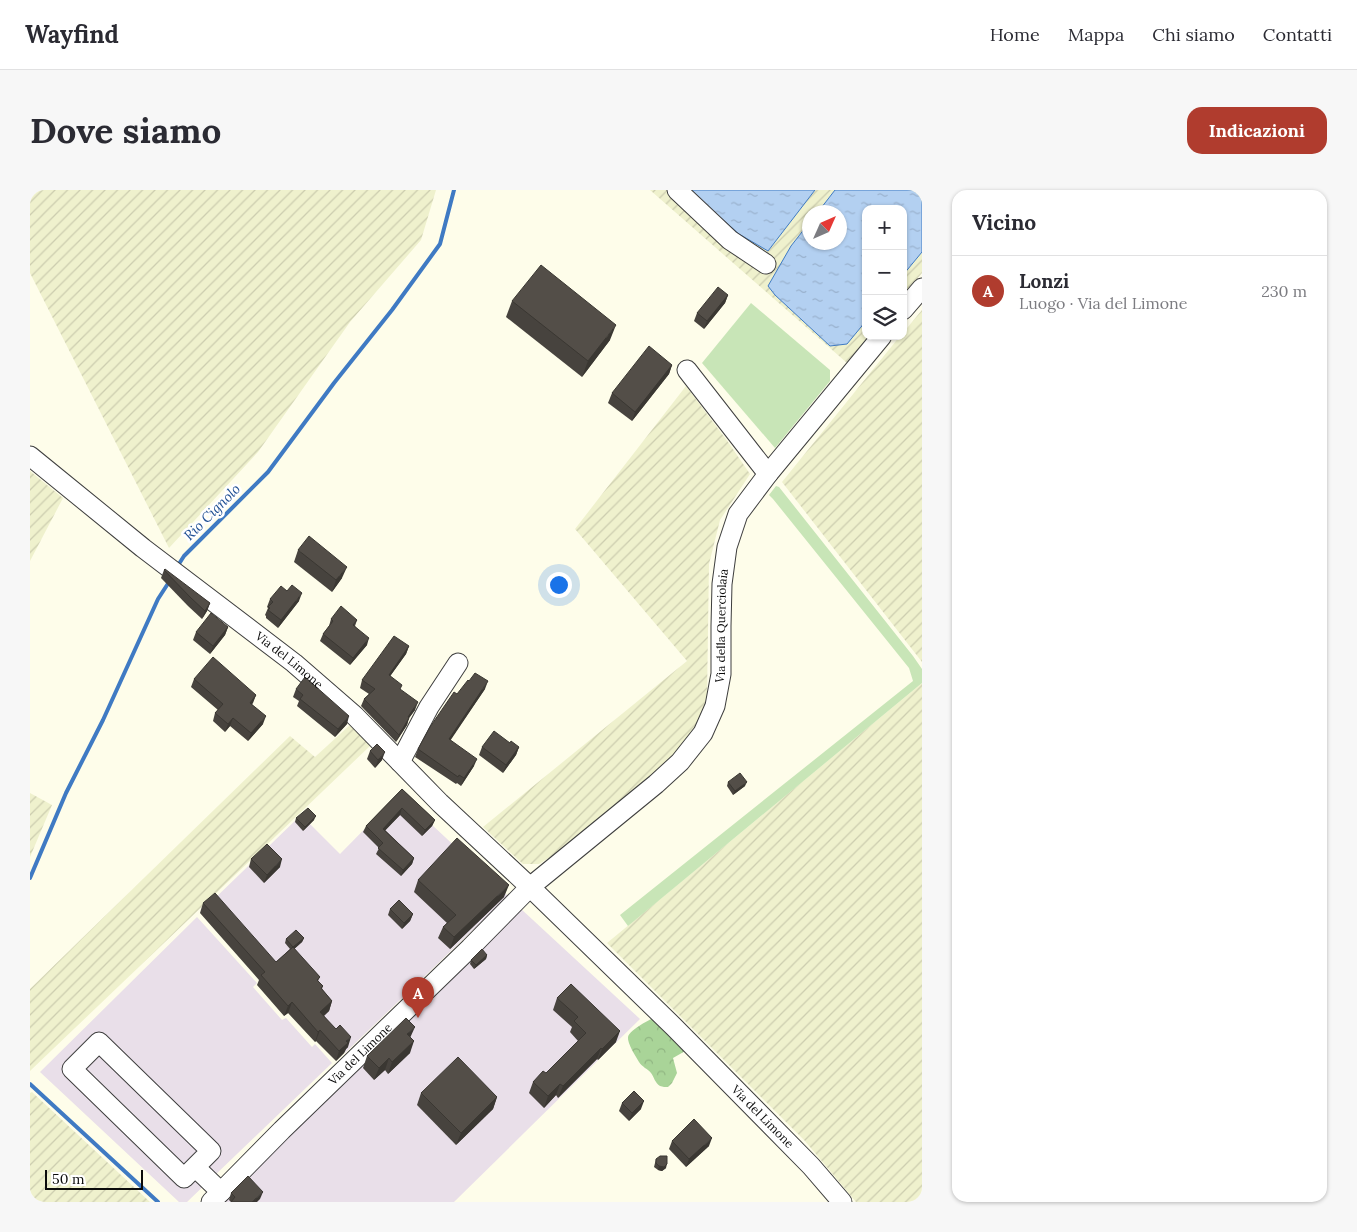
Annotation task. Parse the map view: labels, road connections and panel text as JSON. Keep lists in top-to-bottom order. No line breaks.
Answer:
{"streets":{"street":["Via della Querciolaia","Via del Limone"]},"crossings":[["Via della Querciolaia","Via del Limone"]],"water":["Rio Cignolo"],"scale_bar":"50 m","north":"top right","page":{"header":"Wayfind","nav":["Home","Mappa","Chi siamo","Contatti"],"buttons":"Indicazioni","title":"Dove siamo","heading":"Vicino","map_buttons":["+","−"],"list":[{"mark":"A","name":"Lonzi","note":"Luogo · Via del Limone","value":"230 m"}],"pins":"A","scale":"50 m"}}
